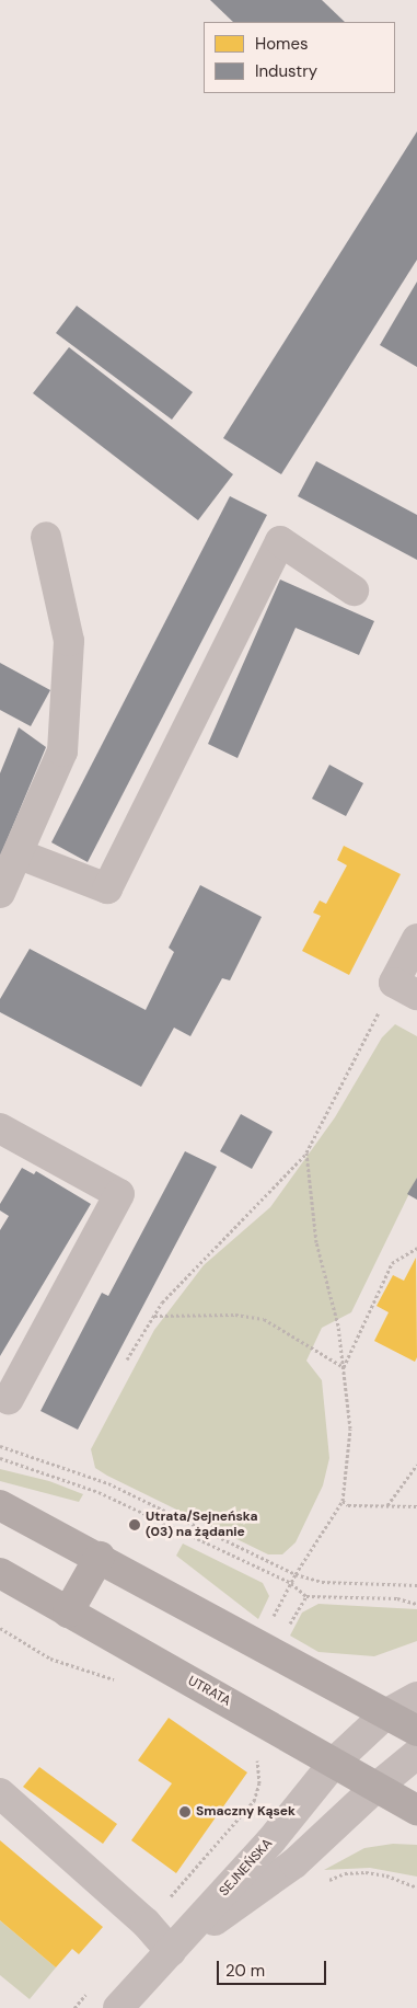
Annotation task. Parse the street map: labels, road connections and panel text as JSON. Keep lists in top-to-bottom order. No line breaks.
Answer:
{"streets":{"main road":["UTRATA"],"street":["SEJNEŃSKA"]},"crossings":[["UTRATA","SEJNEŃSKA"]],"places":["Utrata/Sejneńska (03) na żądanie","Smaczny Kąsek"],"legend":["Homes","Industry"],"scale_bar":"20 m"}
